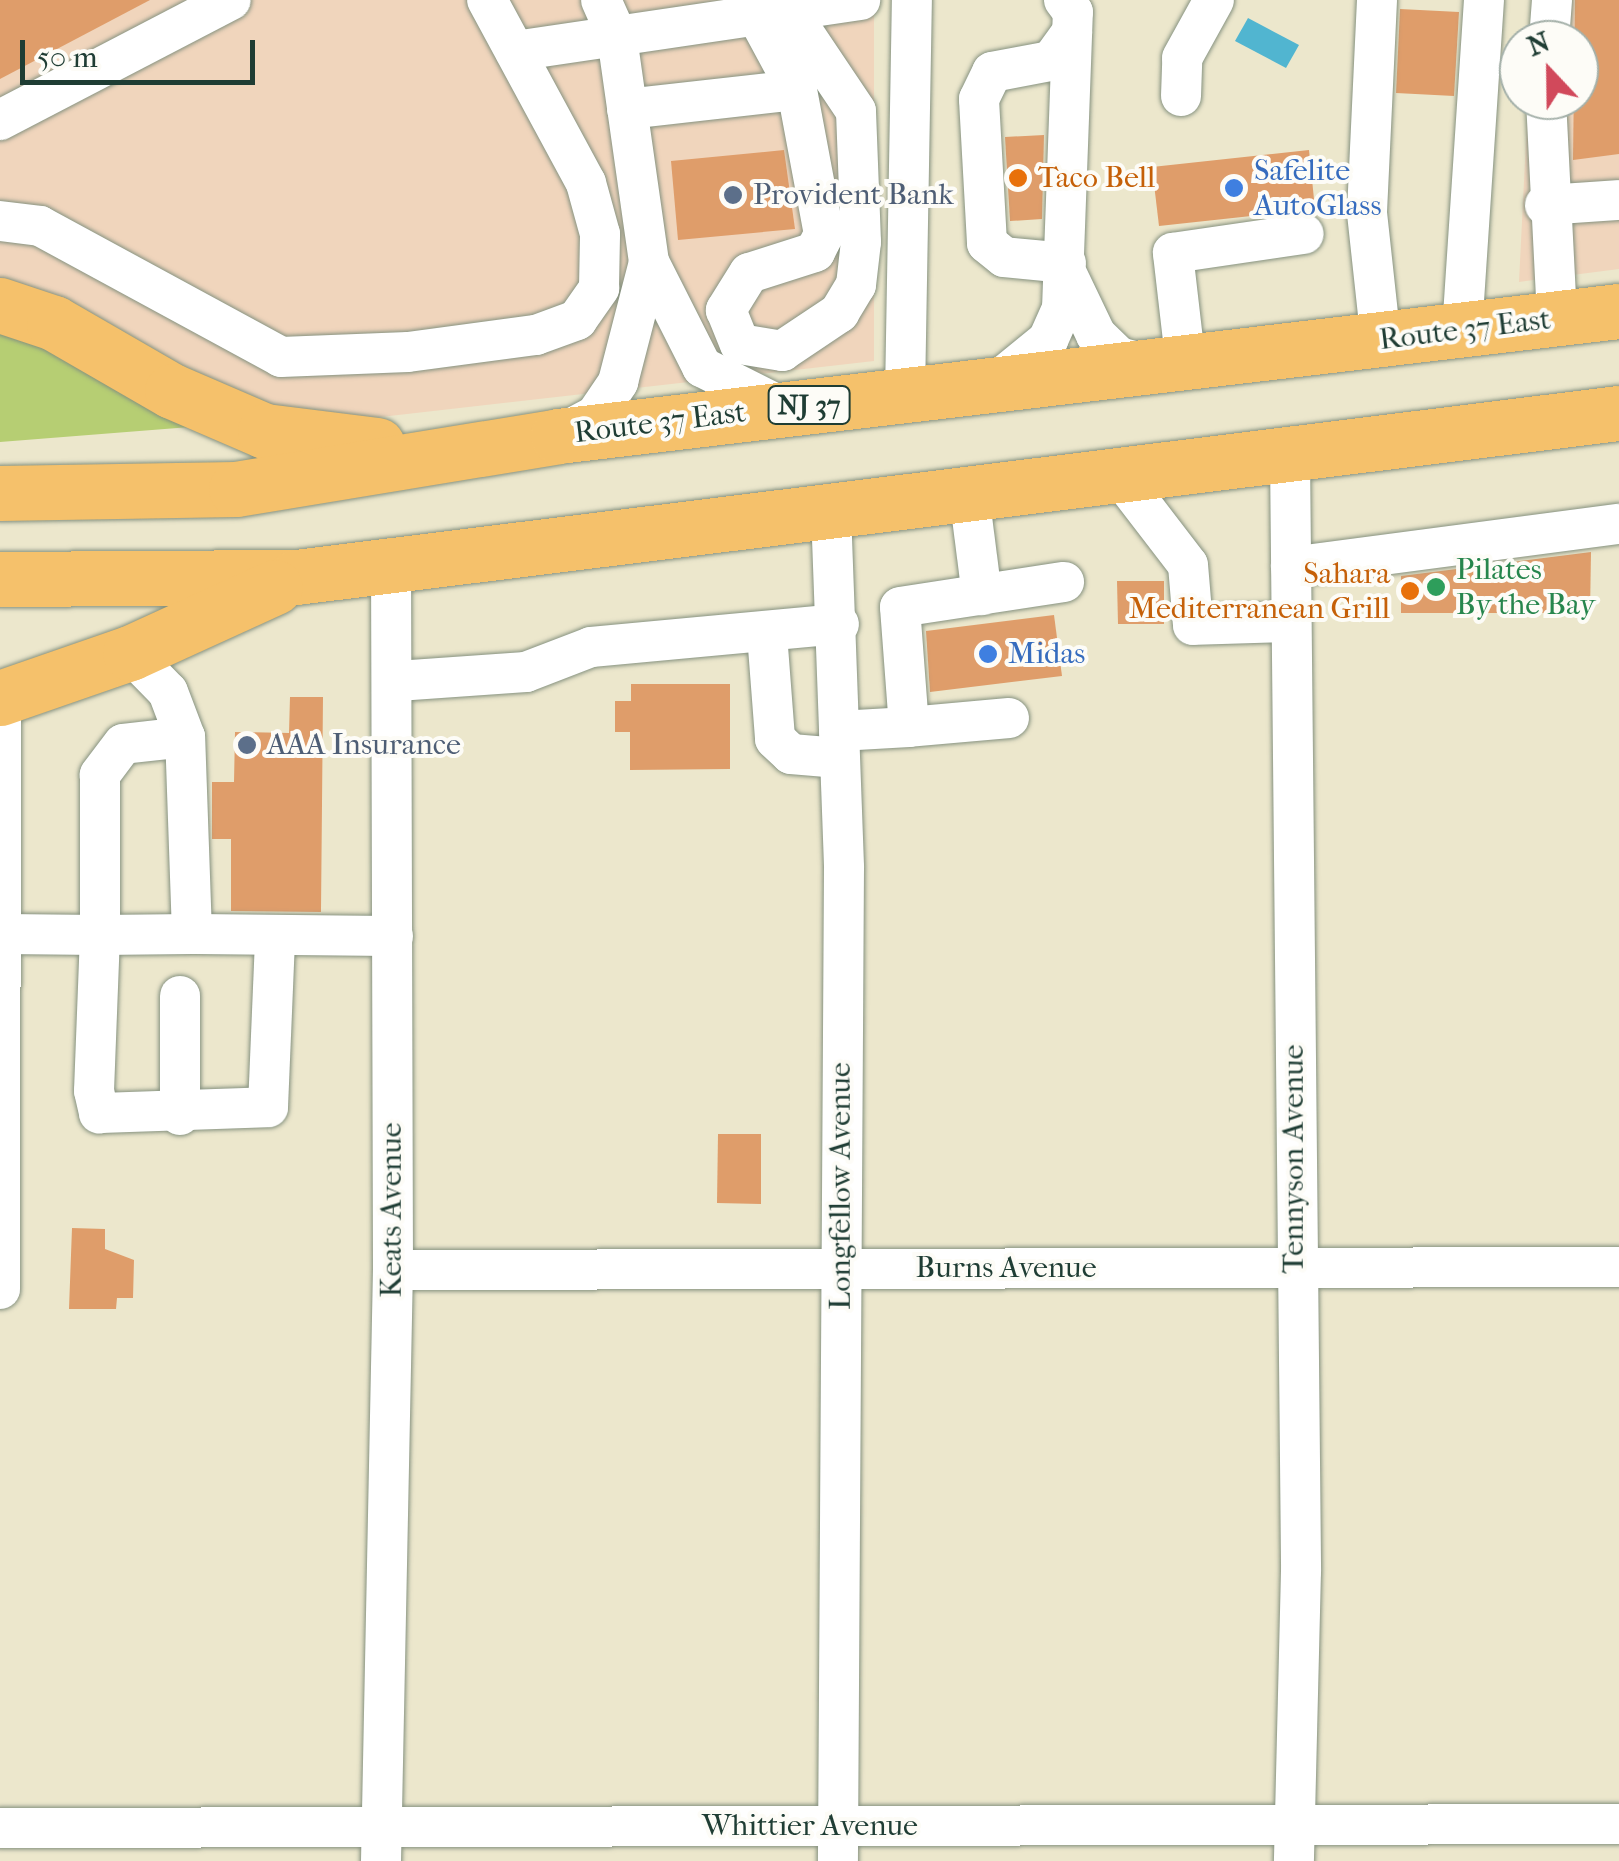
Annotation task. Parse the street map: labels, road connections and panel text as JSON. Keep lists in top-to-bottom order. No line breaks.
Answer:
{"streets":{"highway":["Route 37 East","NJ 37"],"street":["Tennyson Avenue","Longfellow Avenue","Keats Avenue","Burns Avenue","Whittier Avenue"]},"crossings":[["Tennyson Avenue","Burns Avenue"],["Tennyson Avenue","Whittier Avenue"],["Longfellow Avenue","Burns Avenue"],["Longfellow Avenue","Whittier Avenue"],["Keats Avenue","Burns Avenue"],["Keats Avenue","Whittier Avenue"]],"places":["Taco Bell","Safelite AutoGlass","Provident Bank","Pilates By the Bay","Sahara Mediterranean Grill","Midas","AAA Insurance"],"scale_bar":"50 m","north":"top"}
